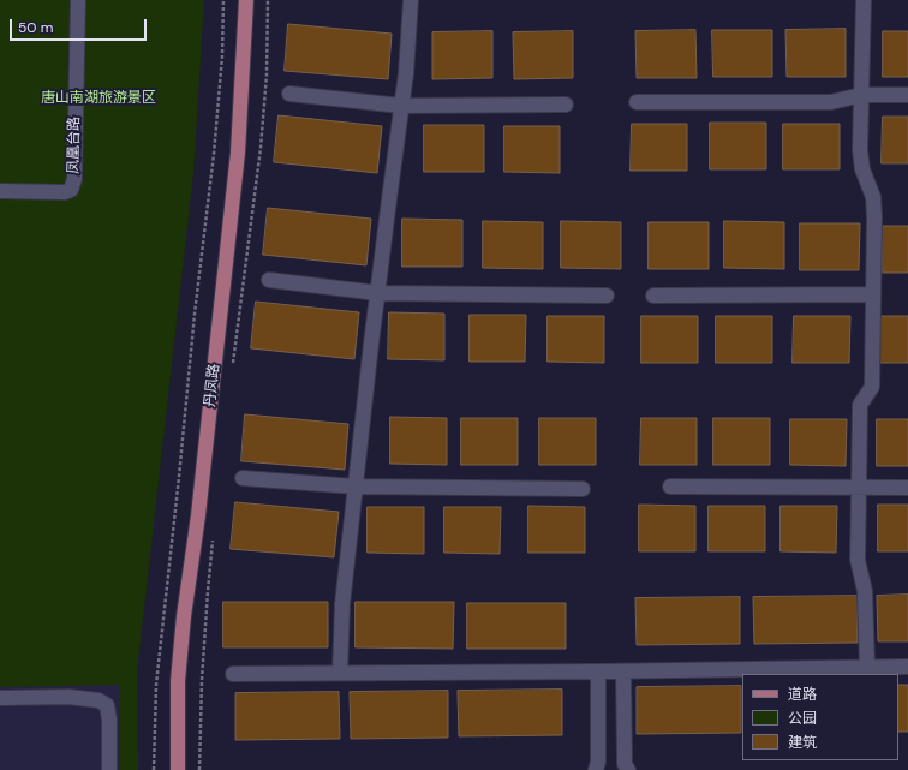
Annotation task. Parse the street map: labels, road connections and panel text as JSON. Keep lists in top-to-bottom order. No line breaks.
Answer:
{"streets":{"main road":["丹凤路"],"street":["凤凰台路"]},"parks":["唐山南湖旅游景区"],"legend":["道路","公园","建筑"],"scale_bar":"50 m"}
